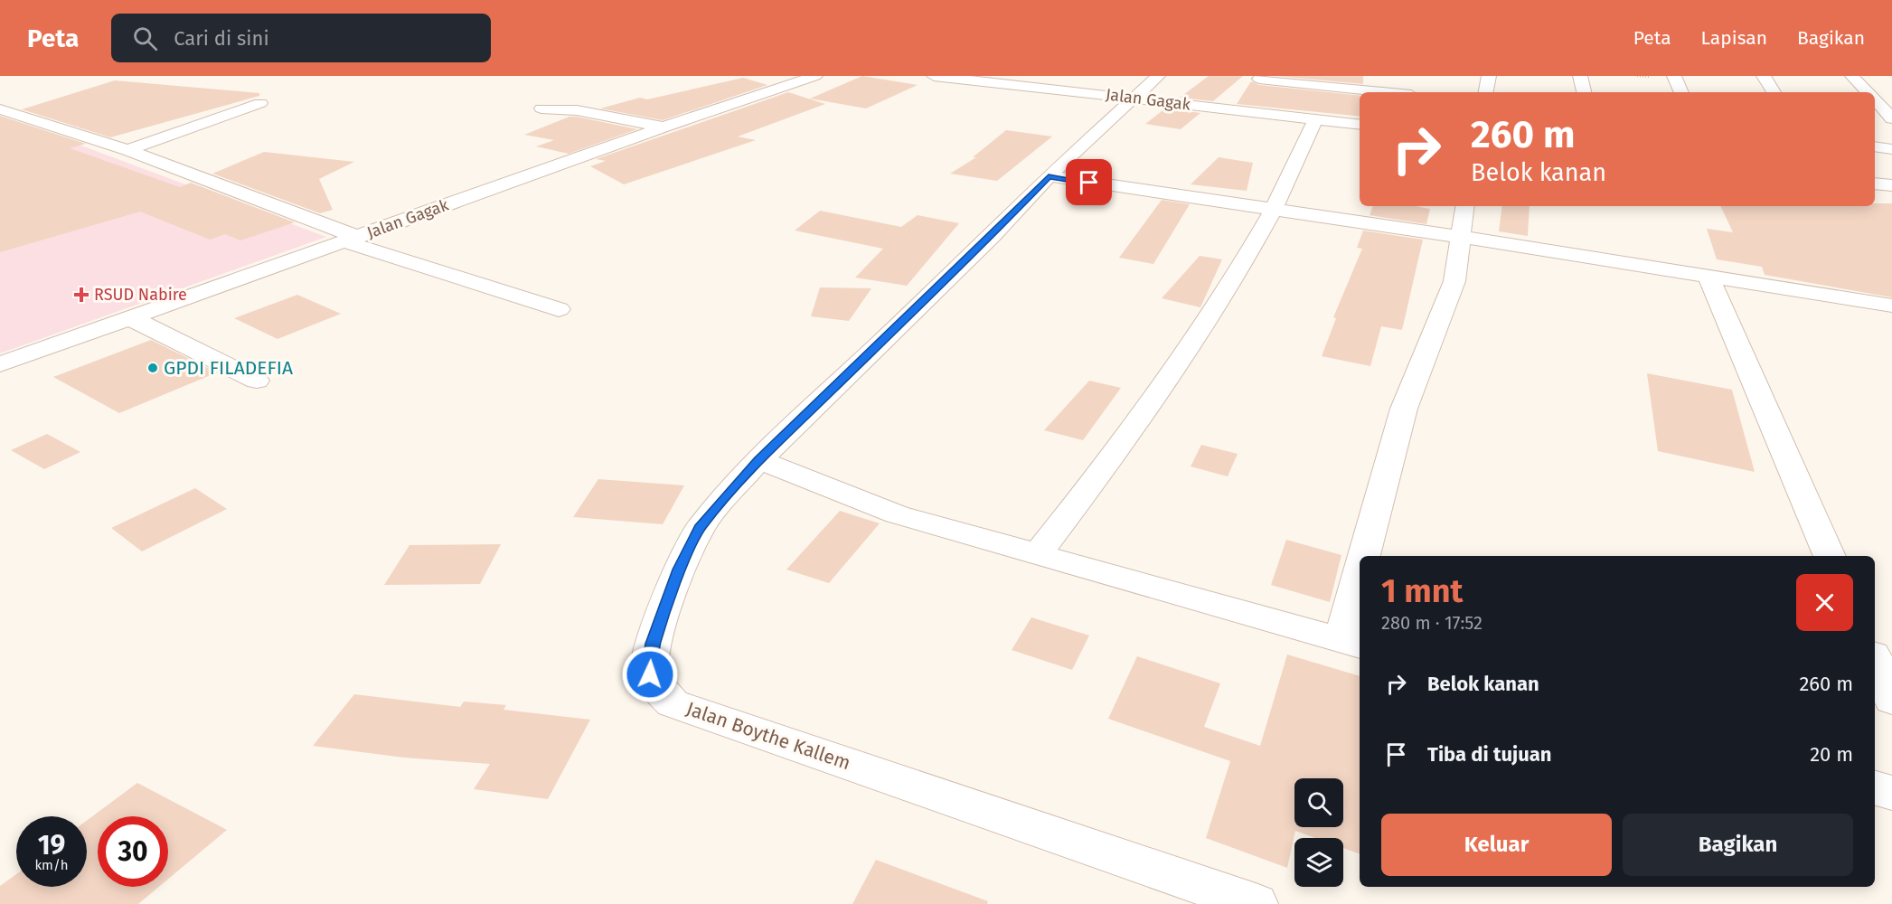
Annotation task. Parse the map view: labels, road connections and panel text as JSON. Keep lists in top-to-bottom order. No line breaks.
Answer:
{"streets":{"street":["Jalan Gagak","Jalan Boythe Kallem"]},"crossings":[["Jalan Gagak","Jalan Boythe Kallem"]],"places":{"health":["RSUD Nabire"],"other":["GPDI FILADEFIA"]},"page":{"header":"Peta","search":"Cari di sini","nav":["Peta","Lapisan","Bagikan"],"turn":["260 m","Belok kanan"],"heading":["1 mnt","280 m · 17:52"],"list":[{"name":"Belok kanan","value":"260 m"},{"name":"Tiba di tujuan","value":"20 m"}],"buttons":["Keluar","Bagikan"],"speed":"19 km/h","limit":"30"}}
